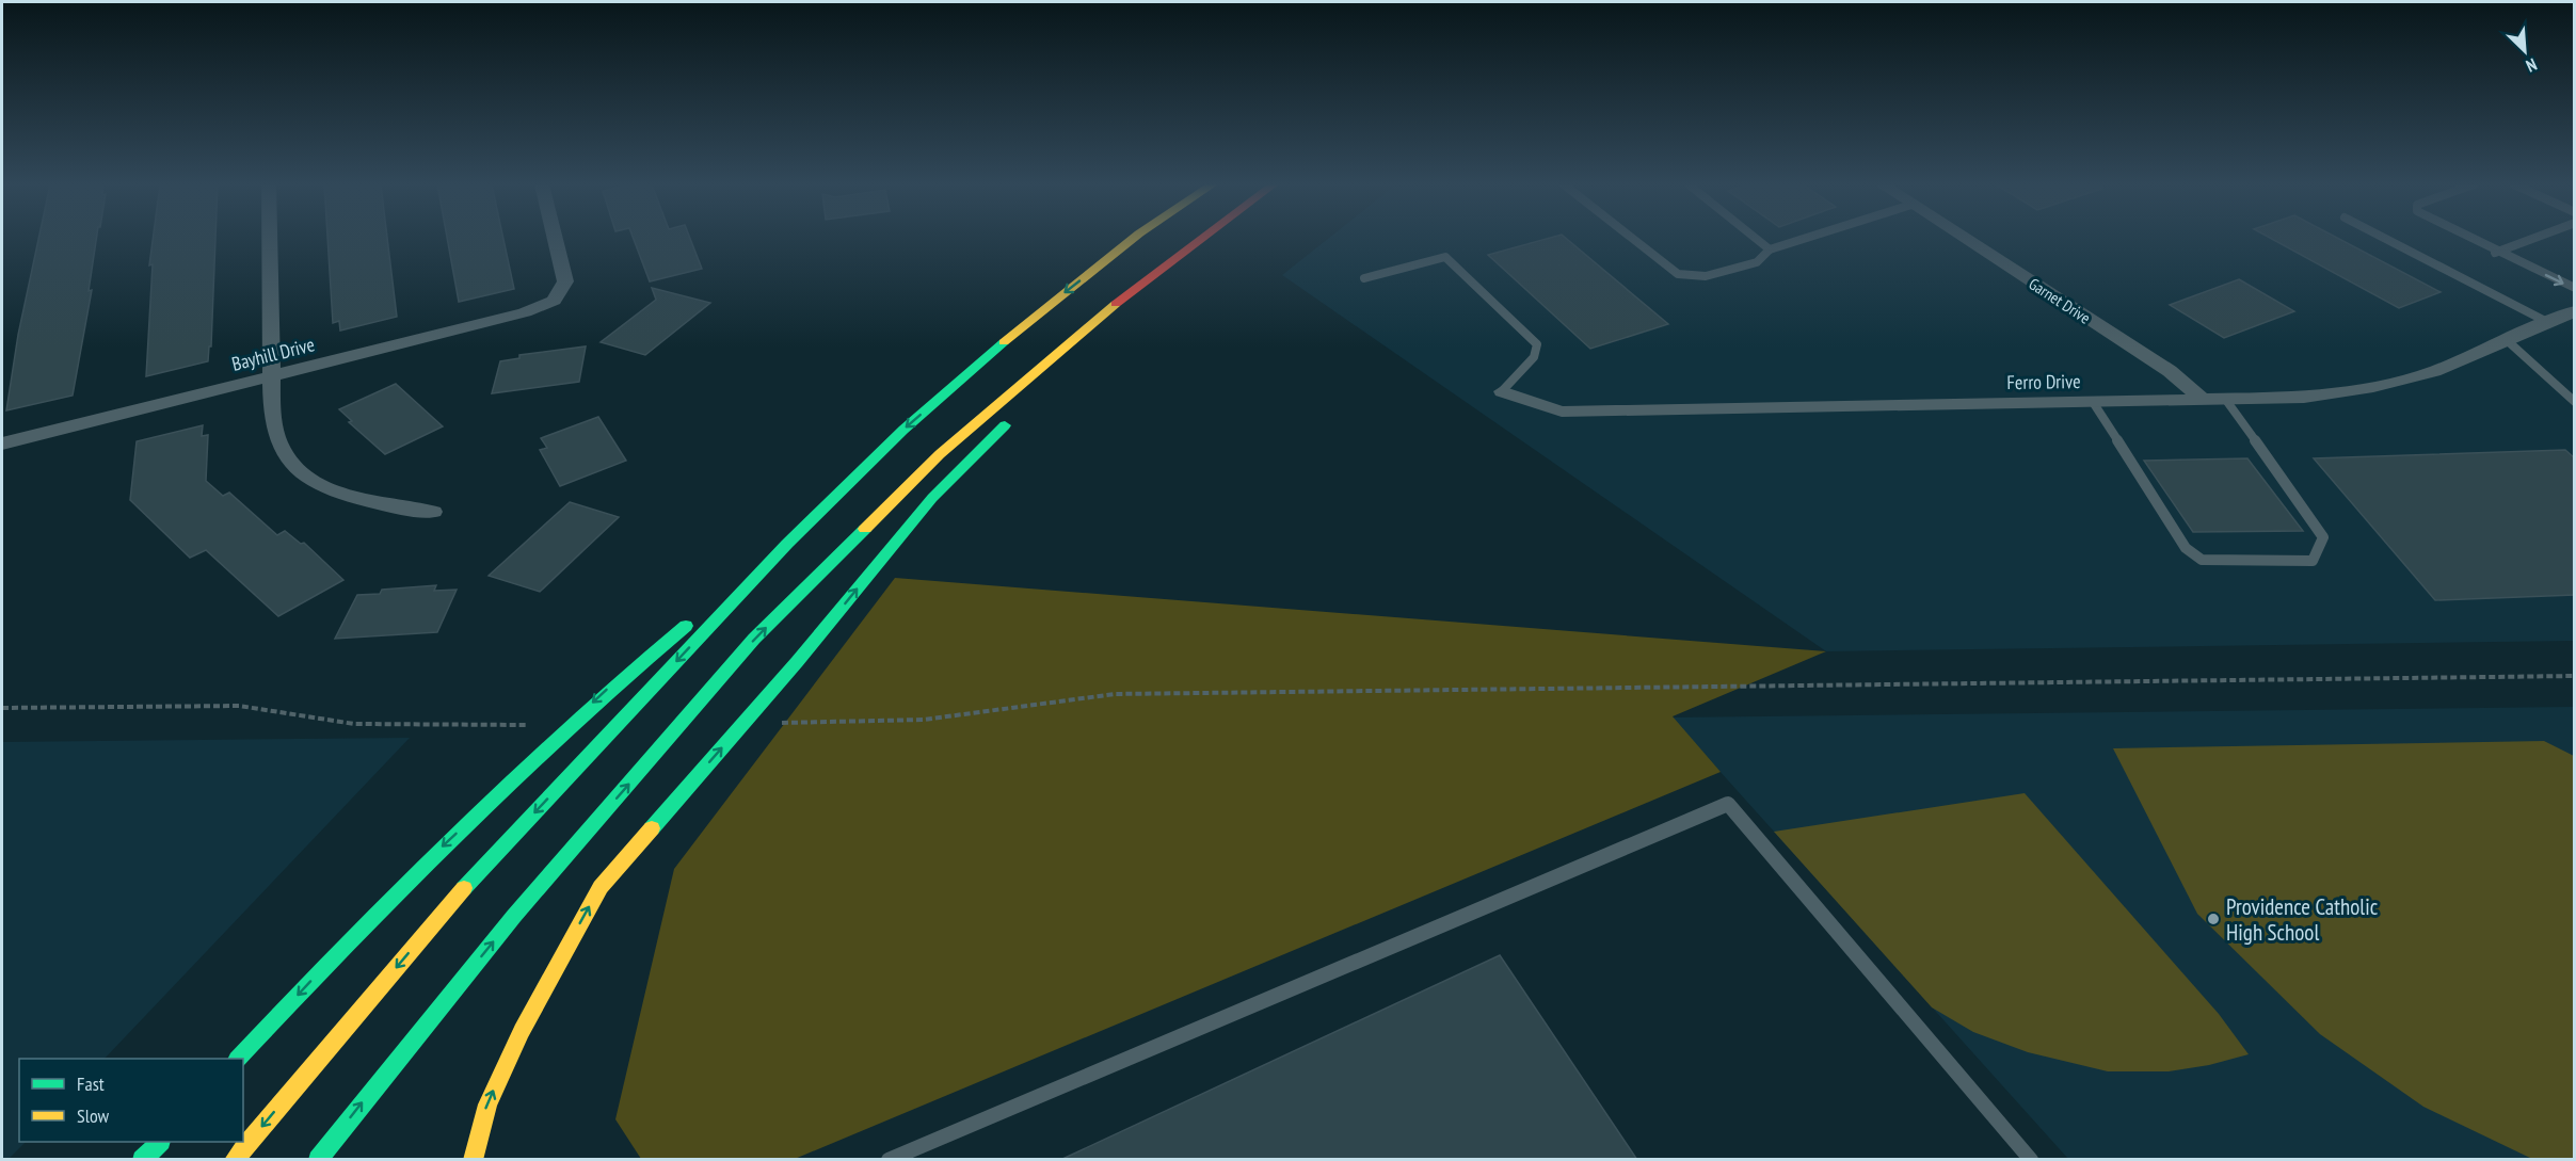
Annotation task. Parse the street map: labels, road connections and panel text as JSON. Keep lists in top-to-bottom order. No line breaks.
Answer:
{"streets":{"street":["Garnet Drive","Bayhill Drive","Ferro Drive"]},"crossings":[["Garnet Drive","Ferro Drive"]],"places":["Providence Catholic High School"],"legend":["Fast","Slow"],"north":"bottom right"}
